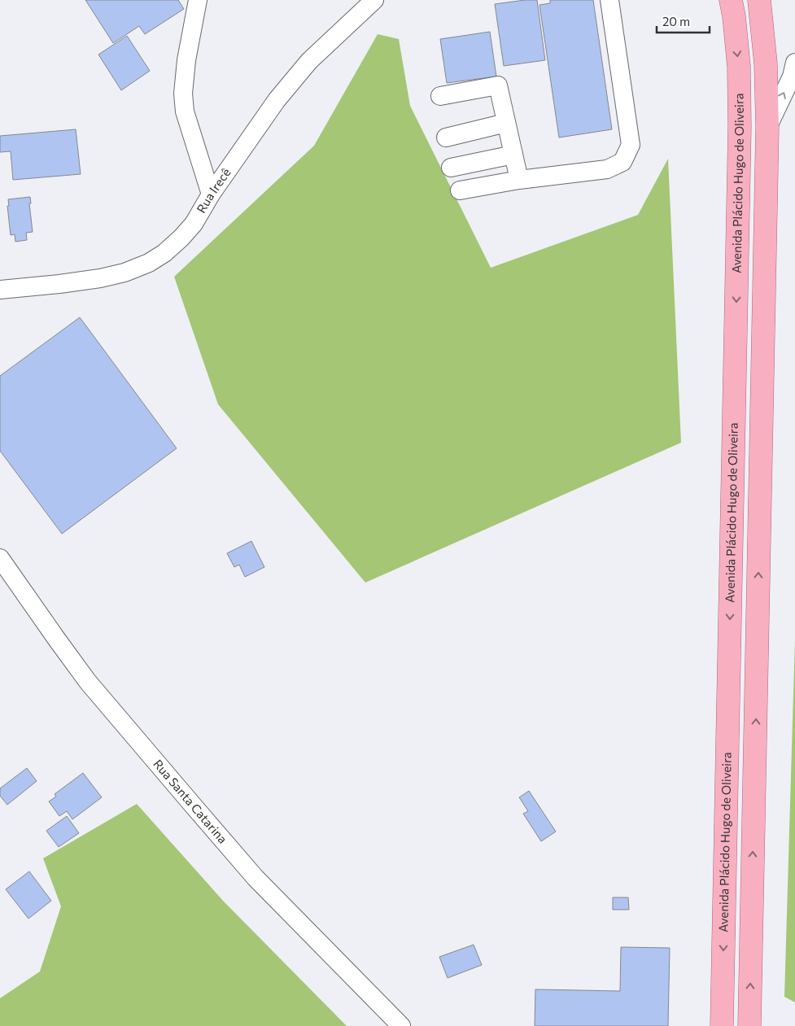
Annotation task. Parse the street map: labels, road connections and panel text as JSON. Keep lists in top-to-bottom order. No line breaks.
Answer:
{"streets":{"main road":["Avenida Plácido Hugo de Oliveira"],"street":["Rua Irecê","Rua Santa Catarina"]},"scale_bar":"20 m"}
